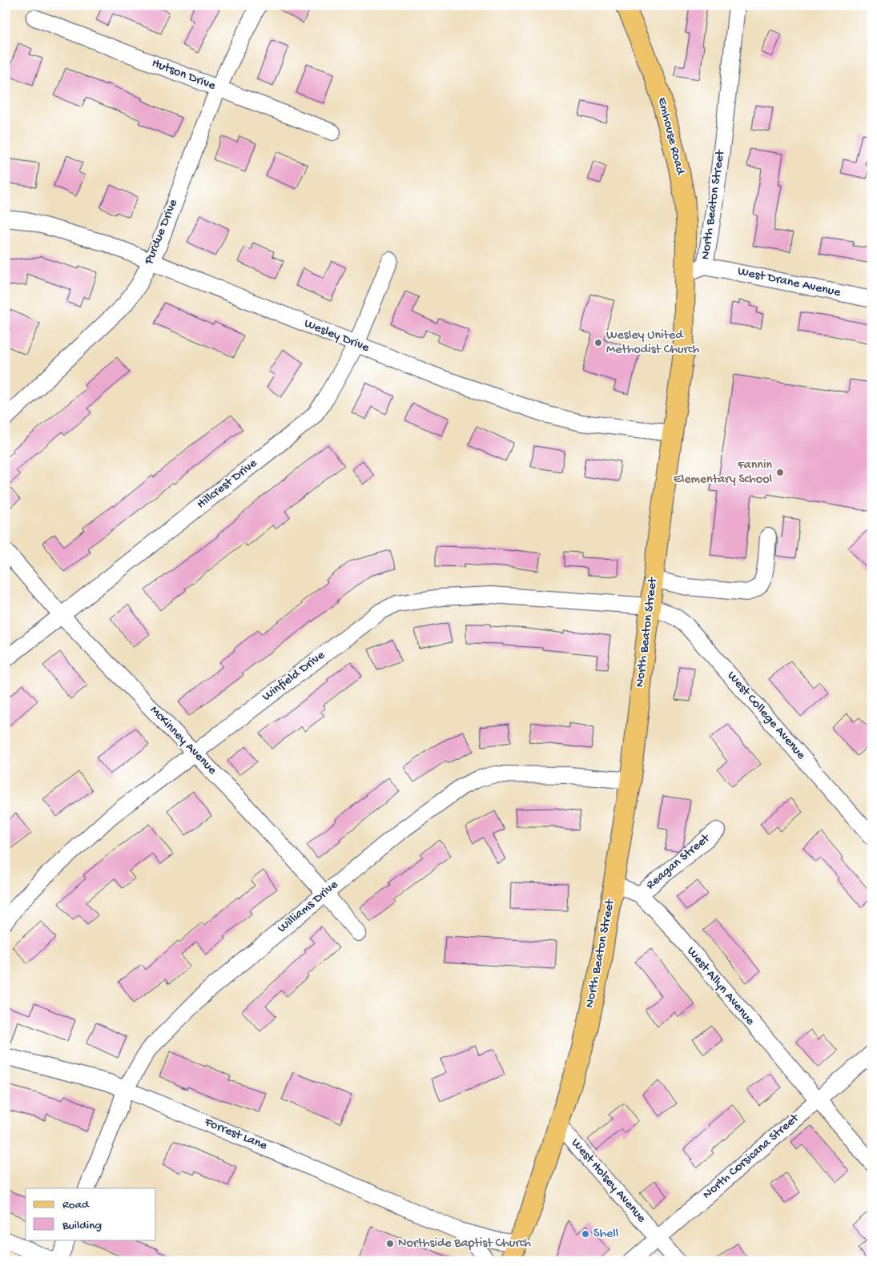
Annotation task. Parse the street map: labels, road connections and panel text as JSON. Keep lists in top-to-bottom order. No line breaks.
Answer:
{"streets":{"main road":["Emhouse Road","North Beaton Street"],"street":["Hutson Drive","Purdue Drive","West Drane Avenue","Wesley Drive","Hillcrest Drive","Winfield Drive","West College Avenue","McKinney Avenue","Reagan Street","Williams Drive","West Allyn Avenue","Forrest Lane","North Corsicana Street","West Holsey Avenue"]},"crossings":[["Hutson Drive","Purdue Drive"],["Emhouse Road","North Beaton Street"],["North Beaton Street","West Drane Avenue"],["North Beaton Street","Wesley Drive"],["North Beaton Street","Winfield Drive"],["North Beaton Street","West College Avenue"],["North Beaton Street","Williams Drive"],["North Beaton Street","West Allyn Avenue"],["North Beaton Street","Forrest Lane"],["North Beaton Street","West Holsey Avenue"],["Purdue Drive","Wesley Drive"],["Wesley Drive","Hillcrest Drive"],["Hillcrest Drive","McKinney Avenue"],["Winfield Drive","West College Avenue"],["Winfield Drive","McKinney Avenue"],["McKinney Avenue","Williams Drive"],["Reagan Street","West Allyn Avenue"],["Williams Drive","Forrest Lane"],["West Allyn Avenue","North Corsicana Street"],["North Corsicana Street","West Holsey Avenue"]],"places":["Wesley United Methodist Church","Fannin Elementary School","Shell","Northside Baptist Church"],"legend":["Road","Building"]}
